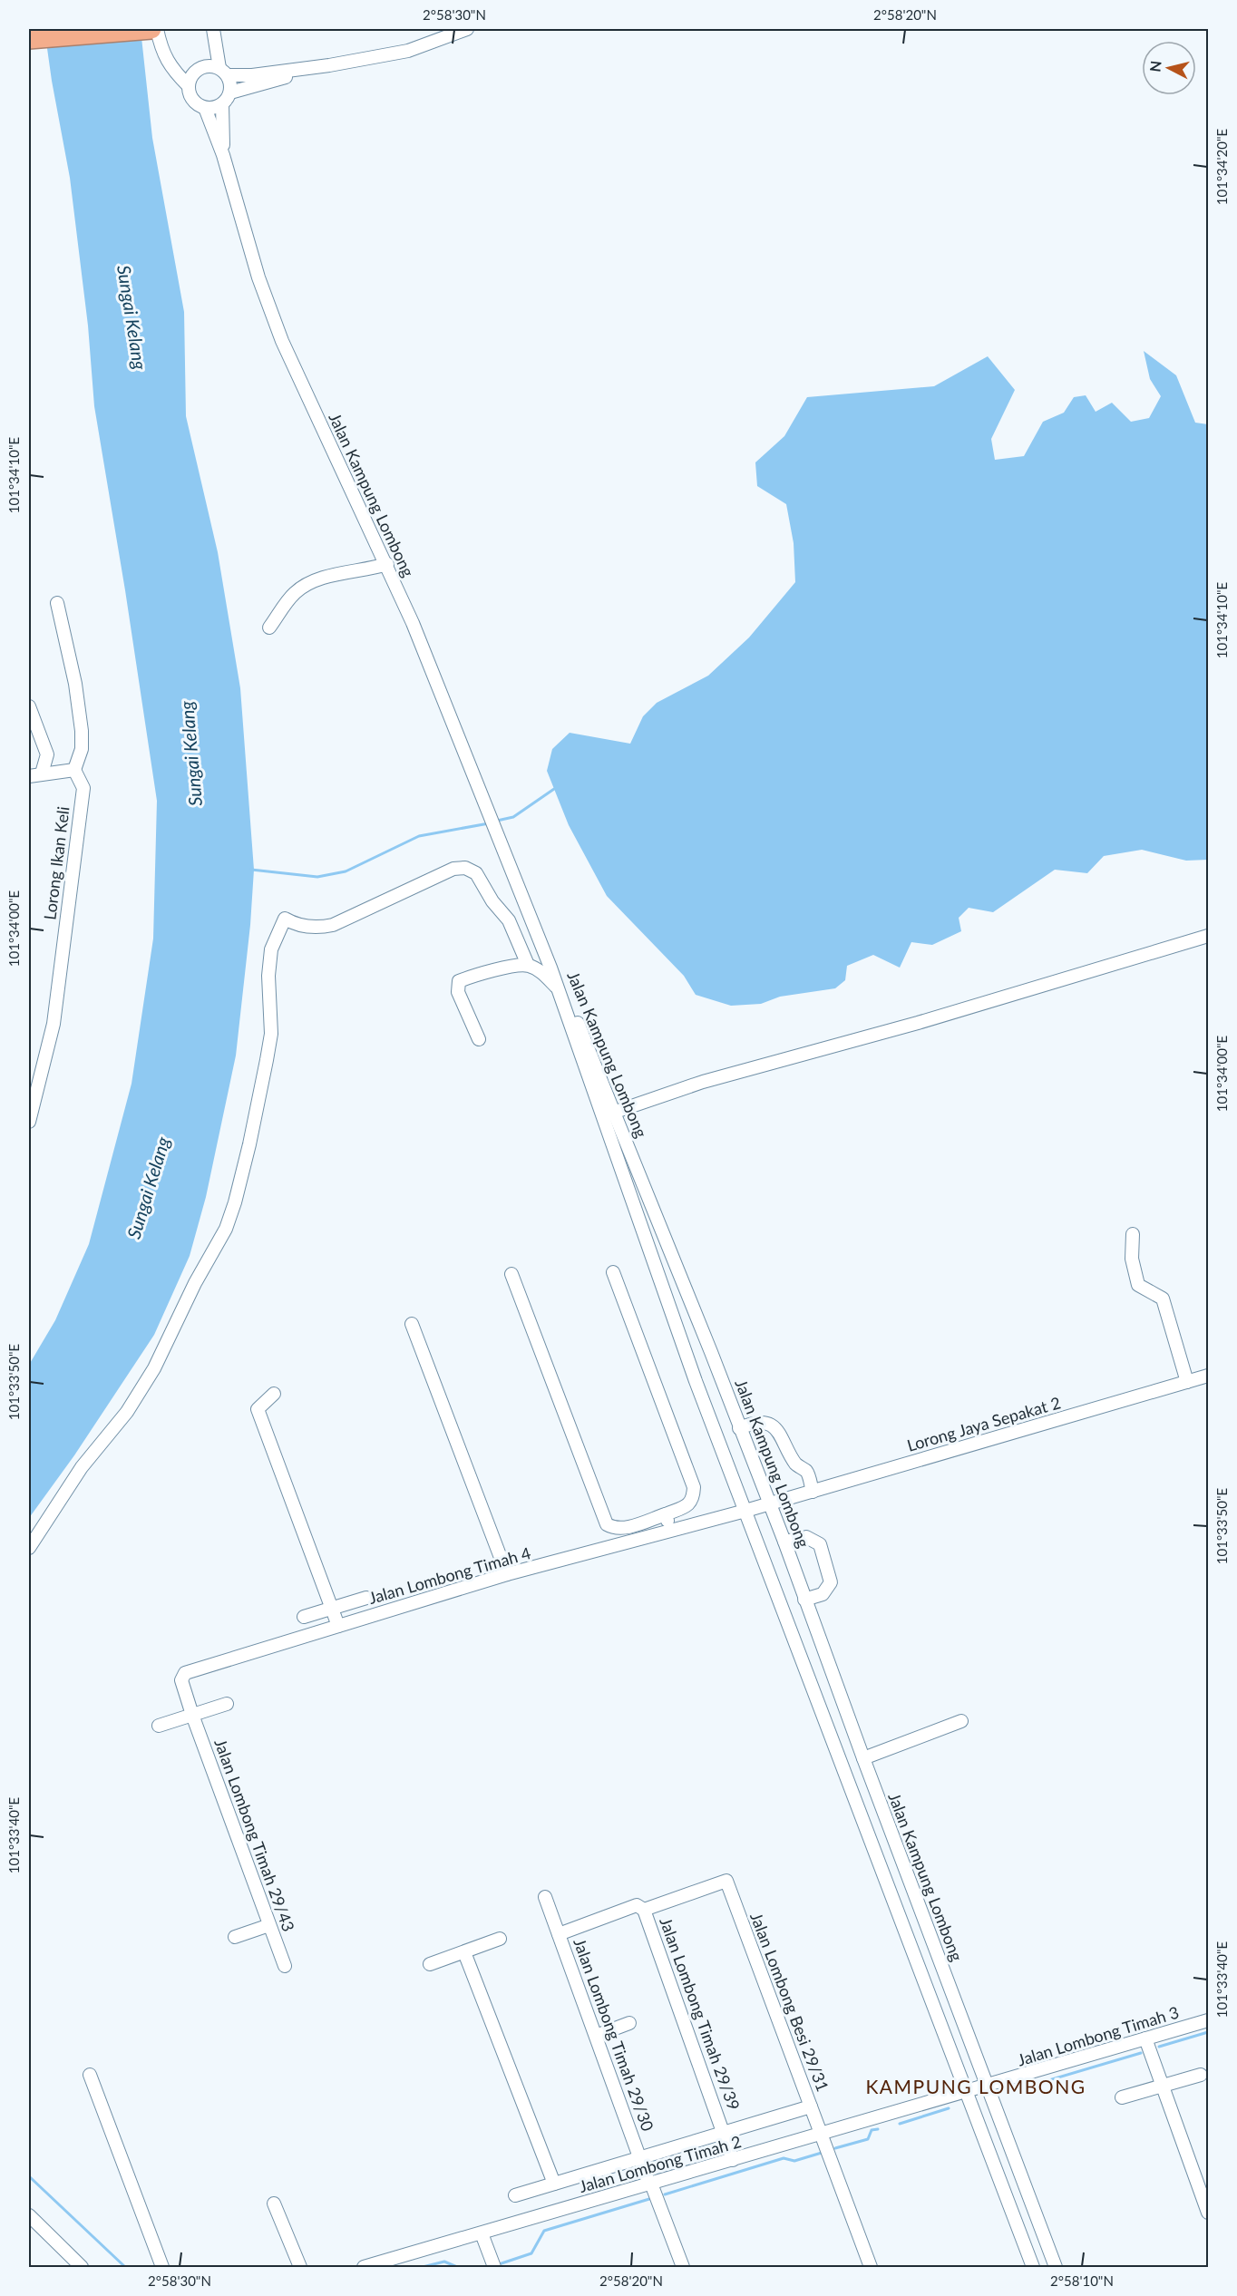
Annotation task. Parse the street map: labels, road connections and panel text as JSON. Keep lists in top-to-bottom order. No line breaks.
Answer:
{"streets":{"street":["Jalan Kampung Lombong","Lorong Ikan Keli","Lorong Jaya Sepakat 2","Jalan Lombong Timah 4","Jalan Lombong Timah 29/43","Jalan Lombong Besi 29/31","Jalan Lombong Timah 29/39","Jalan Lombong Timah 29/30","Jalan Lombong Timah 3","Jalan Lombong Timah 2"]},"crossings":[["Jalan Kampung Lombong","Lorong Jaya Sepakat 2"],["Jalan Kampung Lombong","Jalan Lombong Timah 4"],["Jalan Kampung Lombong","Jalan Lombong Timah 3"],["Jalan Kampung Lombong","Jalan Lombong Timah 2"],["Lorong Jaya Sepakat 2","Jalan Lombong Timah 4"],["Jalan Lombong Timah 4","Jalan Lombong Timah 29/43"],["Jalan Lombong Besi 29/31","Jalan Lombong Timah 29/39"],["Jalan Lombong Besi 29/31","Jalan Lombong Timah 2"],["Jalan Lombong Timah 29/39","Jalan Lombong Timah 2"],["Jalan Lombong Timah 29/30","Jalan Lombong Timah 2"],["Jalan Lombong Timah 3","Jalan Lombong Timah 2"]],"districts":["KAMPUNG LOMBONG"],"water":["Sungai Kelang"],"north":"left","coordinates":["2°58'30\"N","2°58'20\"N","101°34'20\"E","101°34'10\"E","101°34'00\"E","101°33'50\"E","101°33'40\"E","2°58'10\"N"]}
